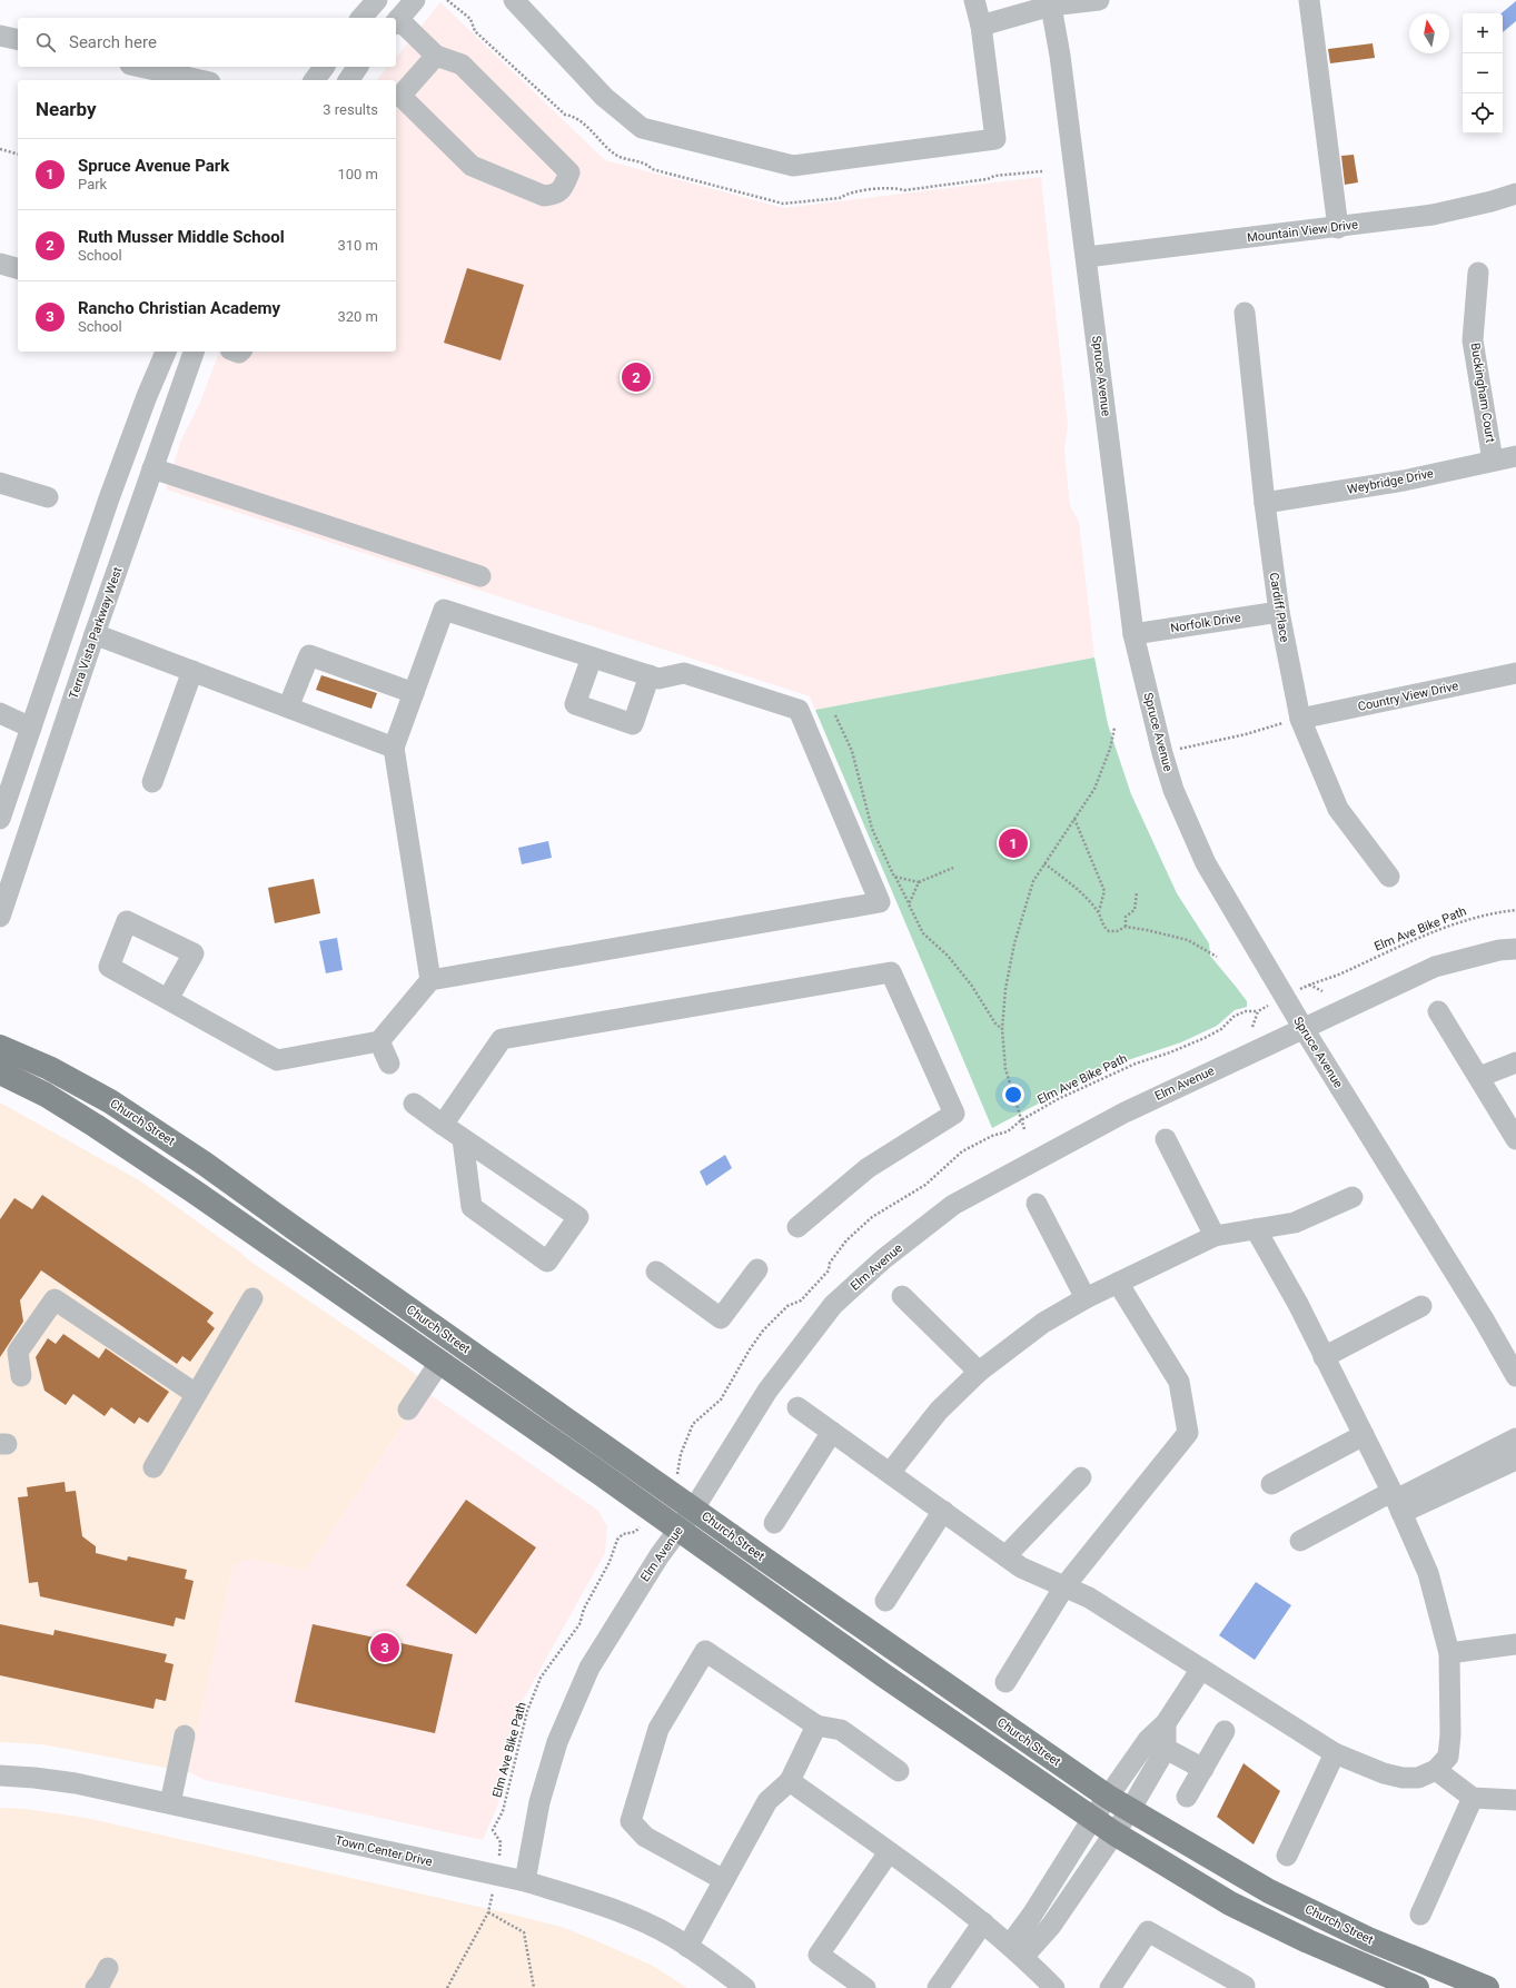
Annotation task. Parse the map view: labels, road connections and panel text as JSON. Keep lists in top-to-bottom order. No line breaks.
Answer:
{"streets":{"main road":["Church Street"],"street":["Mountain View Drive","Spruce Avenue","Buckingham Court","Weybridge Drive","Cardiff Place","Norfolk Drive","Terra Vista Parkway West","Country View Drive","Elm Avenue","Town Center Drive"],"path":["Elm Ave Bike Path"]},"crossings":[["Mountain View Drive","Spruce Avenue"],["Spruce Avenue","Norfolk Drive"],["Spruce Avenue","Elm Avenue"],["Buckingham Court","Weybridge Drive"],["Weybridge Drive","Cardiff Place"],["Cardiff Place","Norfolk Drive"],["Cardiff Place","Country View Drive"],["Elm Avenue","Church Street"],["Elm Avenue","Town Center Drive"]],"north":"top","page":{"map_buttons":["+","−"],"search":"Search here","heading":["Nearby","3 results"],"list":[{"mark":"1","name":"Spruce Avenue Park","note":"Park","value":"100 m"},{"mark":"2","name":"Ruth Musser Middle School","note":"School","value":"310 m"},{"mark":"3","name":"Rancho Christian Academy","note":"School","value":"320 m"}],"pins":["2","1","3"]}}
